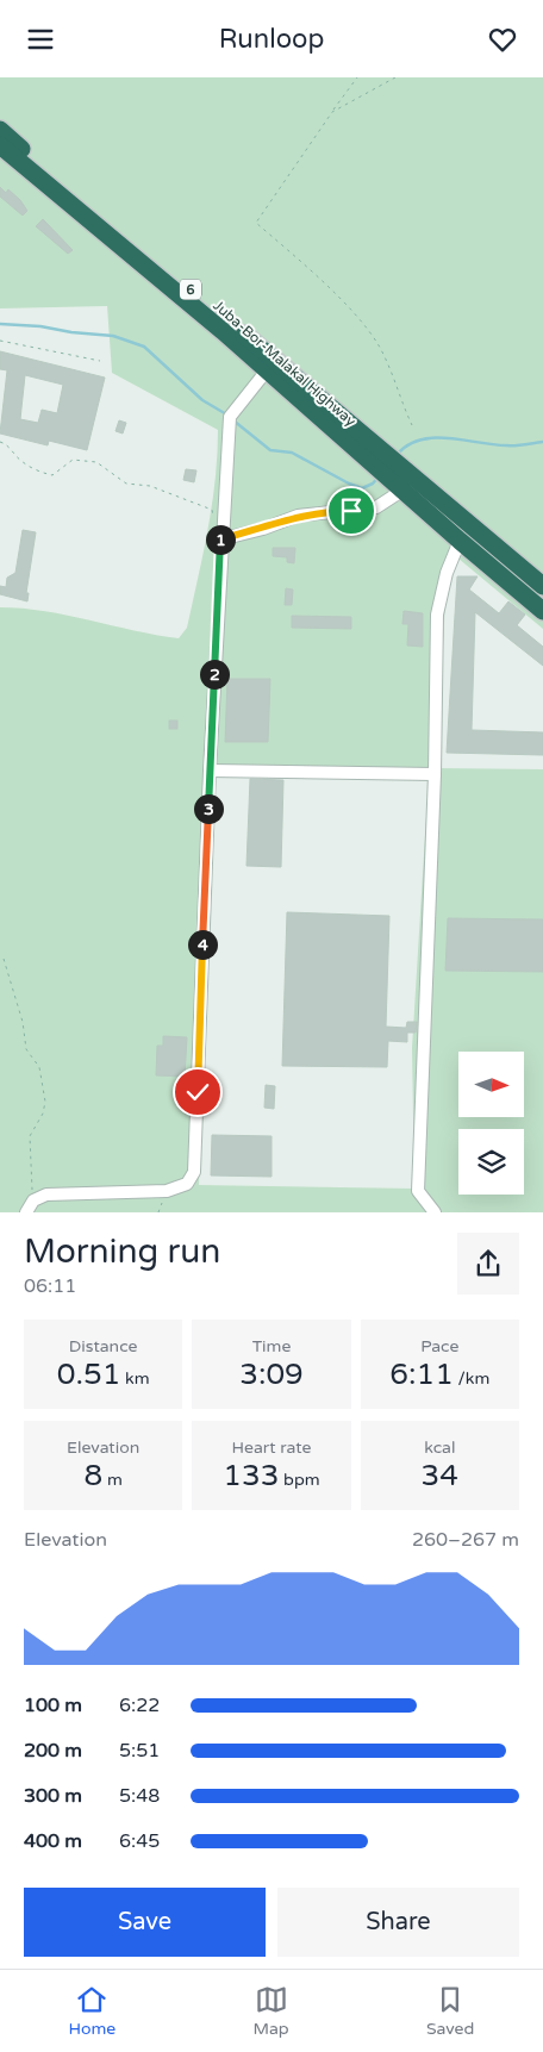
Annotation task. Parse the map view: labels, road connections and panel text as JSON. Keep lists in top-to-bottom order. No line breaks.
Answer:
{"streets":{"highway":["6","Juba-Bor-Malakal Highway"]},"north":"right","page":{"header":"Runloop","pins":["1","2","3","4"],"heading":["Morning run","06:11"],"stats":[["Distance","0.51 km"],["Time","3:09"],["Pace","6:11 /km"],["Elevation","8 m"],["Heart rate","133 bpm"],["kcal","34"]],"chart":["Elevation","260–267 m"],"list":[{"name":"100 m","note":"6:22"},{"name":"200 m","note":"5:51"},{"name":"300 m","note":"5:48"},{"name":"400 m","note":"6:45"}],"buttons":["Save","Share"],"tabs":["Home","Map","Saved"]}}
